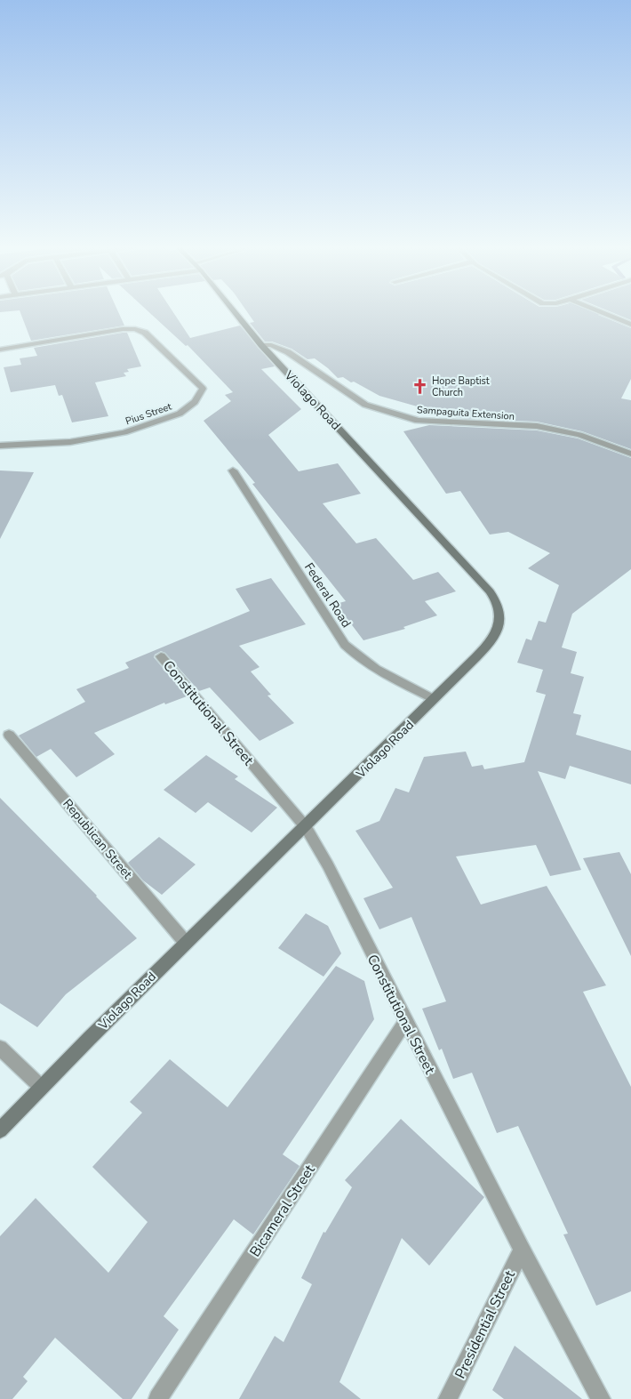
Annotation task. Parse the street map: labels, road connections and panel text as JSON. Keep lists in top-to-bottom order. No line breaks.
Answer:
{"streets":{"street":["Violago Road","Sampaguita Extension","Pius Street","Federal Road","Constitutional Street","Republican Street","Bicameral Street","Presidential Street"]},"crossings":[["Violago Road","Sampaguita Extension"],["Violago Road","Federal Road"],["Violago Road","Constitutional Street"],["Violago Road","Republican Street"],["Constitutional Street","Bicameral Street"],["Constitutional Street","Presidential Street"]],"places":{"church":["Hope Baptist Church"]}}
